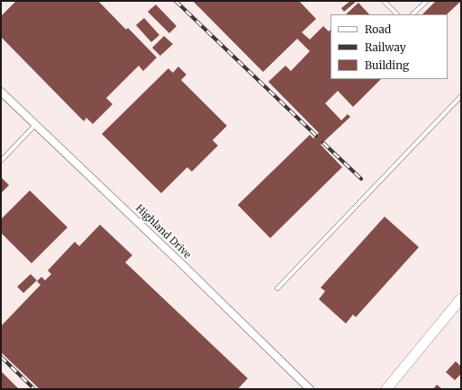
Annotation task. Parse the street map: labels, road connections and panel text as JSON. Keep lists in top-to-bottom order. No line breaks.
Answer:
{"streets":{"street":["Highland Drive"]},"legend":["Road","Railway","Building"]}
